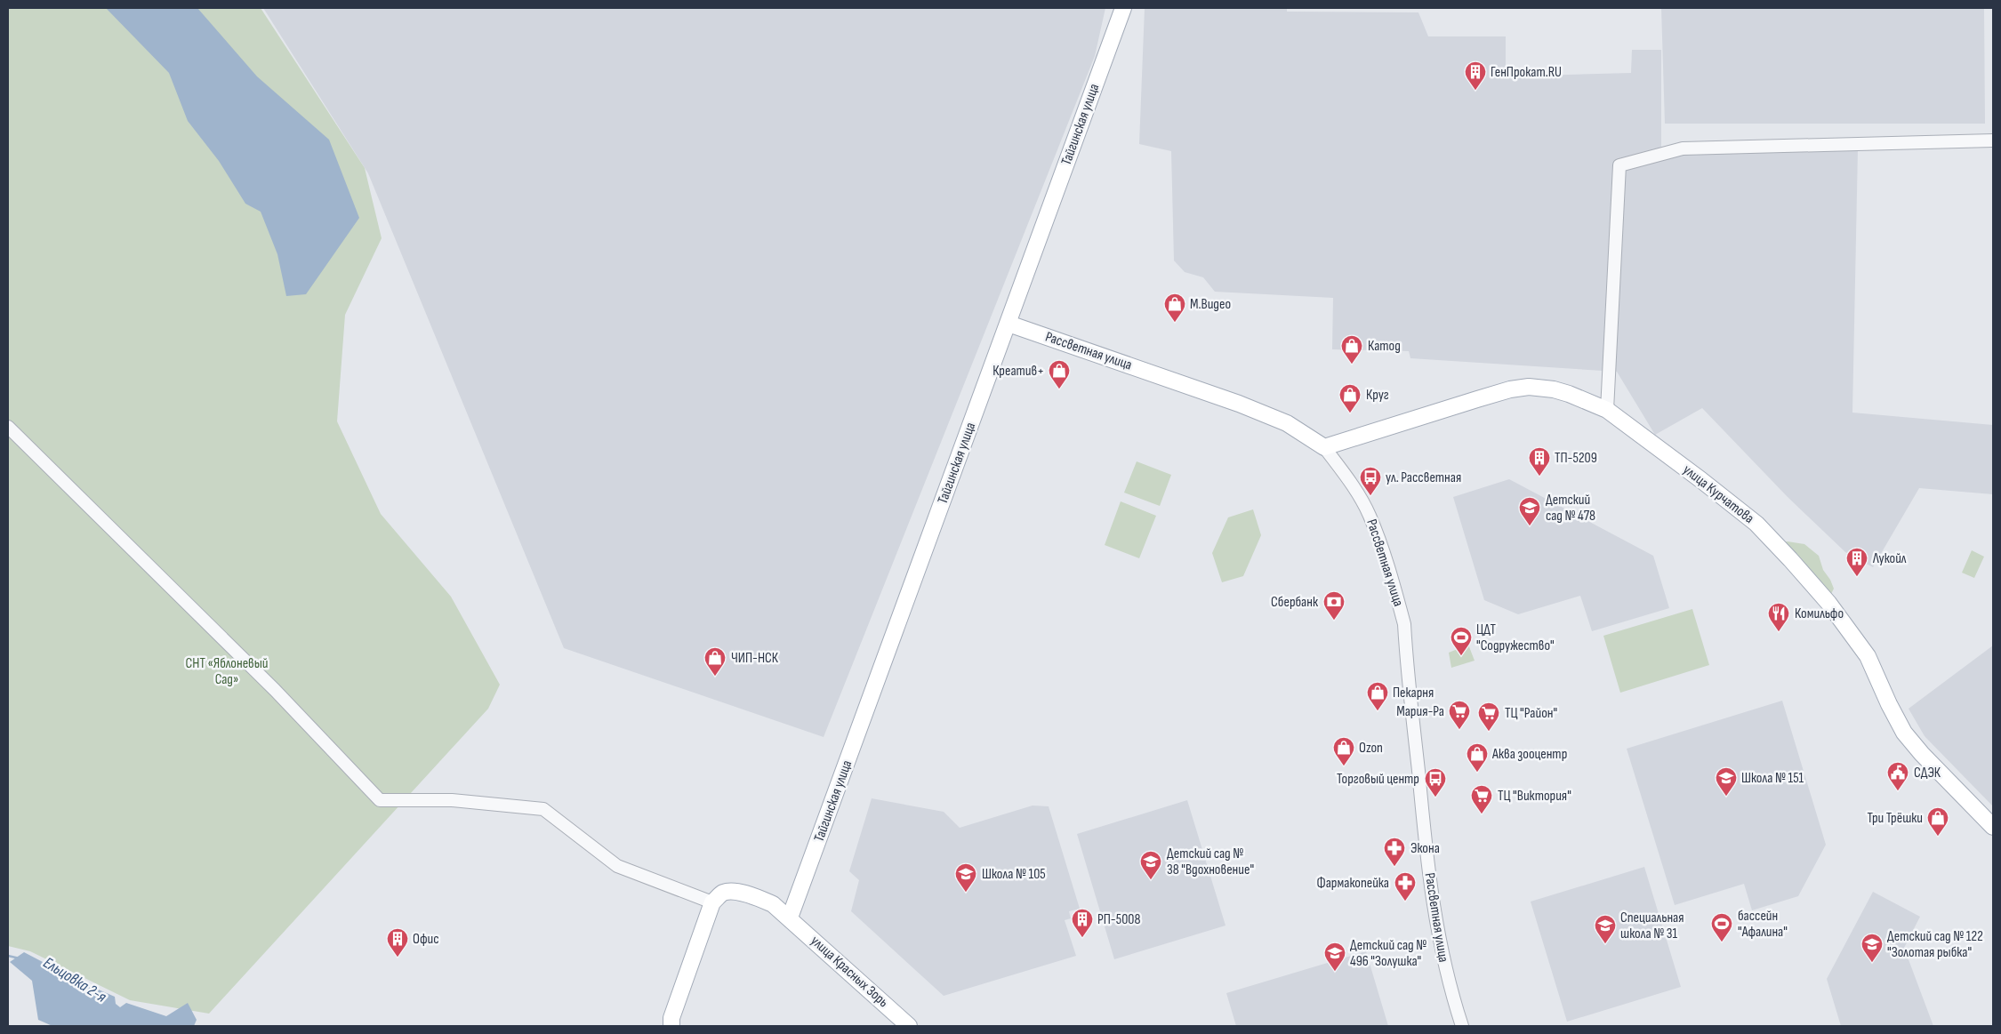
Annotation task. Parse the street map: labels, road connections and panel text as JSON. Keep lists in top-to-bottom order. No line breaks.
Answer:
{"streets":{"main road":["Тайгинская улица","Рассветная улица","улица Курчатова","улица Красных Зорь"]},"crossings":[["Тайгинская улица","Рассветная улица"],["Тайгинская улица","улица Красных Зорь"],["Рассветная улица","улица Курчатова"]],"water":["Ельцовка 2-я"],"parks":["СНТ «Яблоневый Сад»"],"places":{"building":["ГенПрокат.RU","ТП-5209","Лукойл","РП-5008","Офис"],"shop":["М.Видео","Катод","Креатив+","Круг","ЧИП-НСК","Пекарня","Ozon","Аква зооцентр","Три Трёшки"],"bus stop":["ул. Рассветная","Торговый центр"],"school or university":["Детский сад № 478","Школа № 151","Детский сад № 38 \"Вдохновение\"","Школа № 105","Специальная школа № 31","Детский сад № 122 \"Золотая рыбка\"","Детский сад № 496 \"Золушка\""],"bank":["Сбербанк"],"restaurant":["Комильфо"],"sports":["ЦДТ \"Содружество\"","бассейн \"Афалина\""],"supermarket":["Мария-Ра","ТЦ \"Район\"","ТЦ \"Виктория\""],"public building":["СДЭК"],"pharmacy":["Экона","Фармакопейка"]}}
